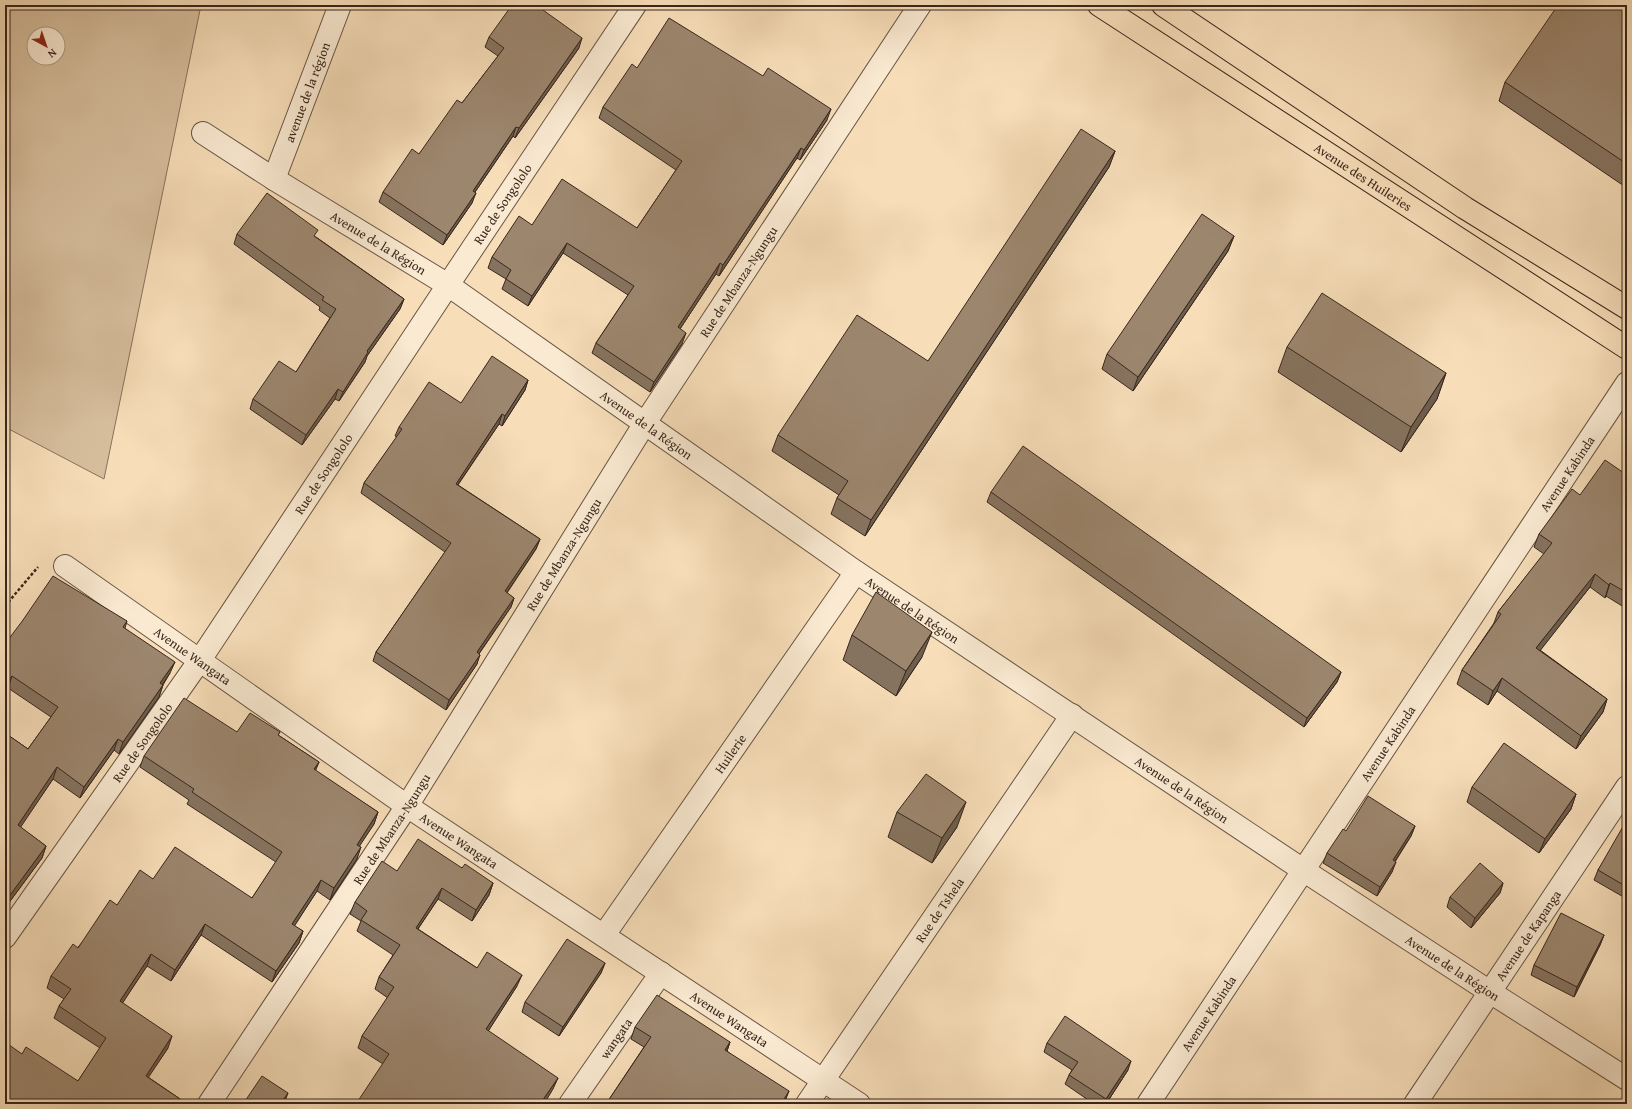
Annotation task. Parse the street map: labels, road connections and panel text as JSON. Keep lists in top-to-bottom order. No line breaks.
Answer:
{"streets":{"main road":["Avenue des Huileries"],"street":["avenue de la région","Rue de Songololo","Avenue de la Région","Rue de Mbanza-Ngungu","Avenue Kabinda","Avenue Wangata","Huilerie","Rue de Tshela","Avenue de Kapanga","wangata"]},"crossings":[["avenue de la région","Avenue de la Région"],["Rue de Songololo","Avenue de la Région"],["Rue de Songololo","Avenue Wangata"],["Avenue de la Région","Rue de Mbanza-Ngungu"],["Avenue de la Région","Avenue Kabinda"],["Avenue de la Région","Huilerie"],["Avenue de la Région","Rue de Tshela"],["Avenue de la Région","Avenue de Kapanga"],["Rue de Mbanza-Ngungu","Avenue Wangata"],["Avenue Wangata","Huilerie"],["Avenue Wangata","Rue de Tshela"],["Avenue Wangata","wangata"]],"north":"bottom right"}
